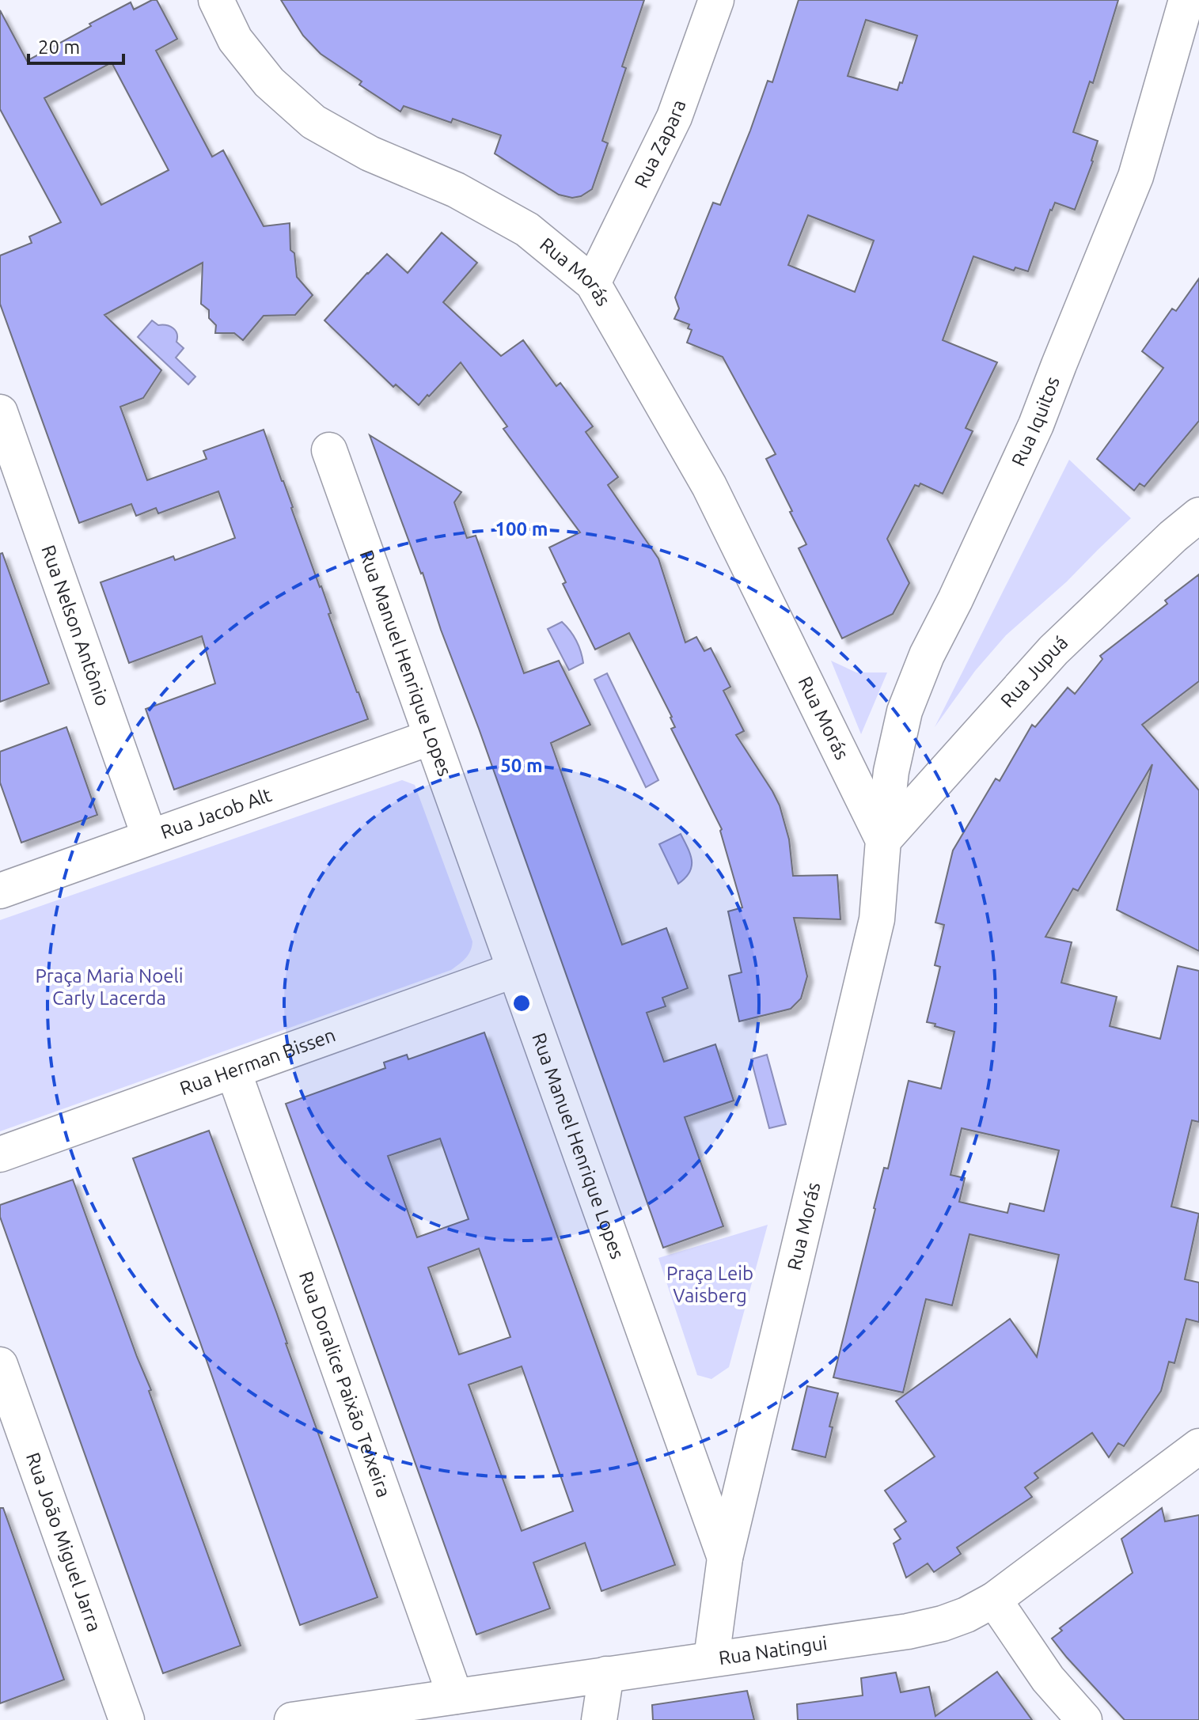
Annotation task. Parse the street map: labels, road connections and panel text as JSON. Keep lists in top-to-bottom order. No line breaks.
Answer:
{"streets":{"street":["Rua Zapara","Rua Morás","Rua Iquitos","Rua Nelson Antônio","Rua Manuel Henrique Lopes","Rua Jupuá","Rua Jacob Alt","Rua Herman Bissen","Rua Doralice Paixão Teixeira","Rua João Miguel Jarra","Rua Natingui"]},"crossings":[["Rua Zapara","Rua Morás"],["Rua Morás","Rua Iquitos"],["Rua Morás","Rua Manuel Henrique Lopes"],["Rua Morás","Rua Jupuá"],["Rua Morás","Rua Natingui"],["Rua Iquitos","Rua Jupuá"],["Rua Nelson Antônio","Rua Jacob Alt"],["Rua Manuel Henrique Lopes","Rua Jacob Alt"],["Rua Manuel Henrique Lopes","Rua Herman Bissen"],["Rua Herman Bissen","Rua Doralice Paixão Teixeira"],["Rua Doralice Paixão Teixeira","Rua Natingui"]],"parks":["Praça Maria Noeli Carly Lacerda","Praça Leib Vaisberg"],"scale_bar":"20 m","rings":["100 m","50 m"]}
